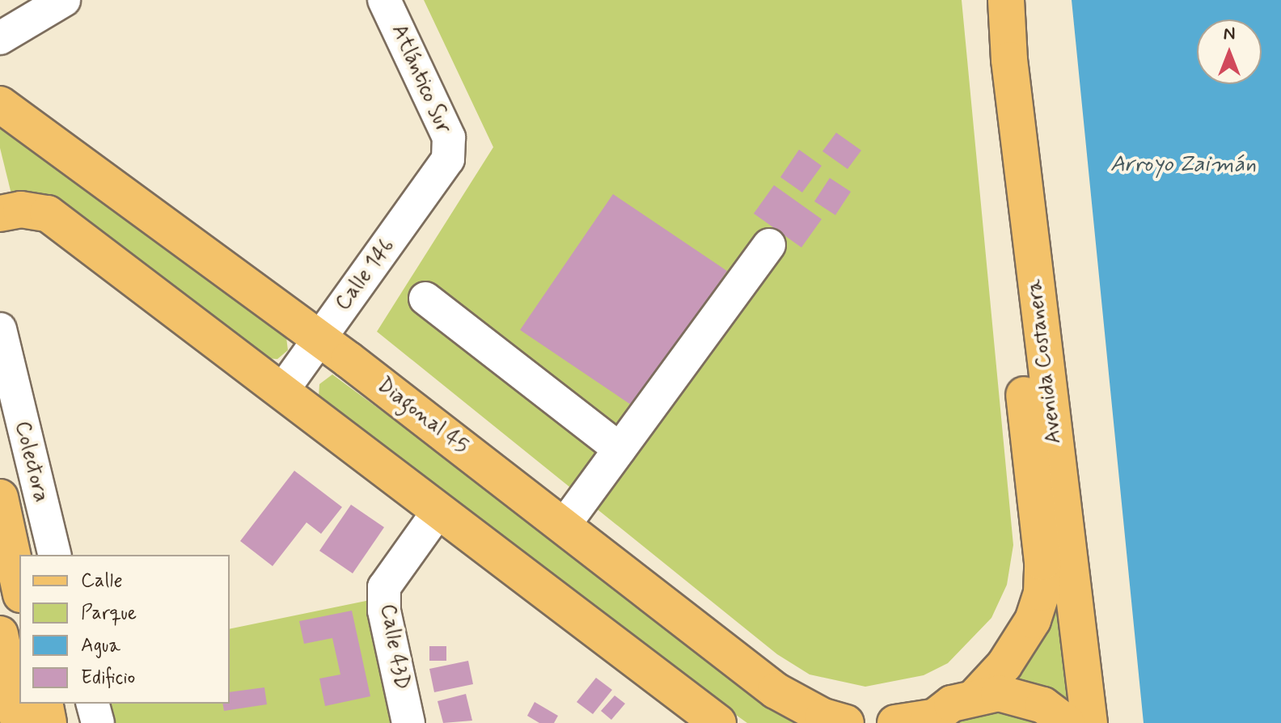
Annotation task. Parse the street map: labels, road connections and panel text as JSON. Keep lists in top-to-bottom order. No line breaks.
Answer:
{"streets":{"main road":["Avenida Costanera","Diagonal 45"],"street":["Atlántico Sur","Calle 146","Colectora","Calle 43D"]},"crossings":[["Atlántico Sur","Calle 146"],["Calle 146","Diagonal 45"]],"water":["Arroyo Zaimán"],"legend":["Calle","Parque","Agua","Edificio"],"north":"top"}
